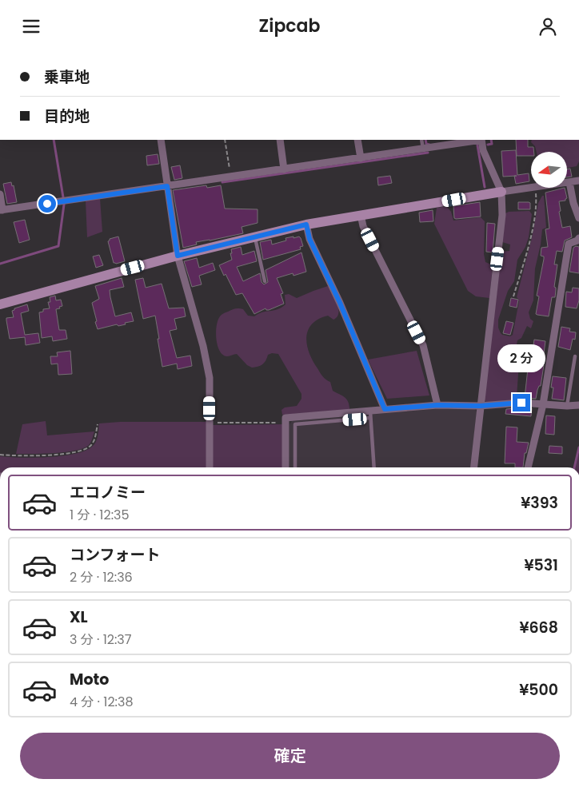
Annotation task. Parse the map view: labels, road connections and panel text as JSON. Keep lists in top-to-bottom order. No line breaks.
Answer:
{"north":"left","page":{"header":"Zipcab","banner":["乗車地","目的地"],"bubble":"2 分","list":[{"name":"エコノミー","note":"1 分 · 12:35","value":"¥393"},{"name":"コンフォート","note":"2 分 · 12:36","value":"¥531"},{"name":"XL","note":"3 分 · 12:37","value":"¥668"},{"name":"Moto","note":"4 分 · 12:38","value":"¥500"}],"buttons":"確定"}}
